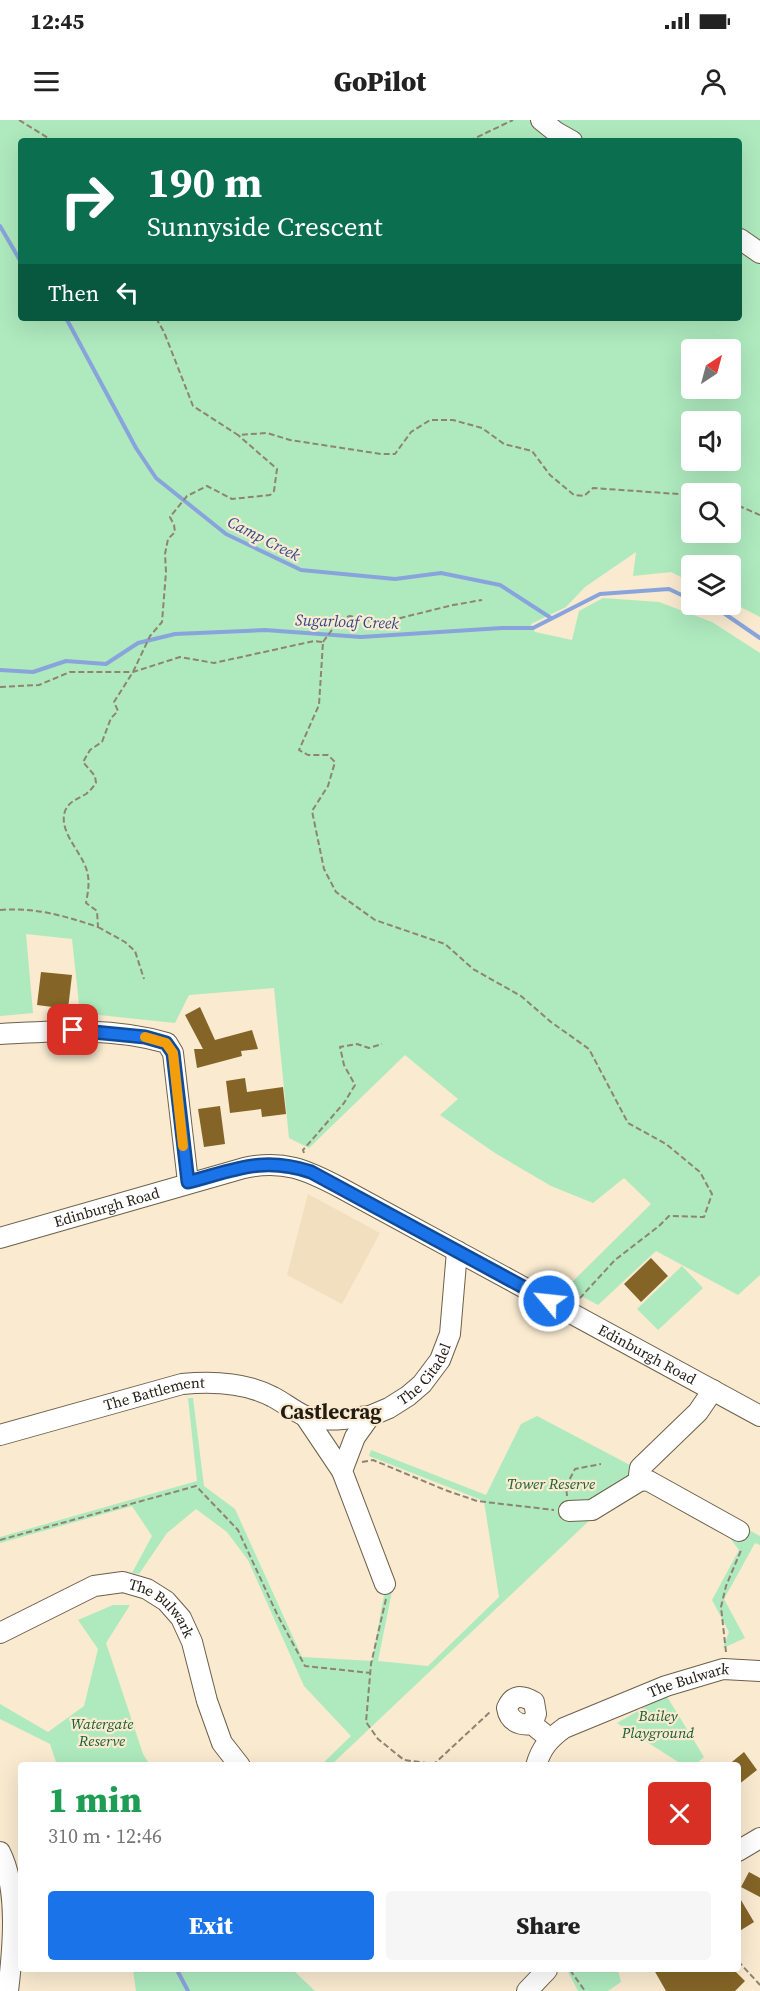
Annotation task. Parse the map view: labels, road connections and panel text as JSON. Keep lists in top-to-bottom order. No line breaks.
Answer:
{"streets":{"street":["Edinburgh Road","The Citadel","The Battlement","The Bulwark"]},"crossings":[["Edinburgh Road","The Citadel"],["The Citadel","The Battlement"]],"districts":["Castlecrag"],"water":["Camp Creek","Sugarloaf Creek"],"parks":["Tower Reserve","Bailey Playground","Watergate Reserve"],"north":"top right","page":{"status":"12:45","header":"GoPilot","turn":["190 m","Sunnyside Crescent"],"then":"Then","heading":["1 min","310 m · 12:46"],"buttons":["Exit","Share"]}}
